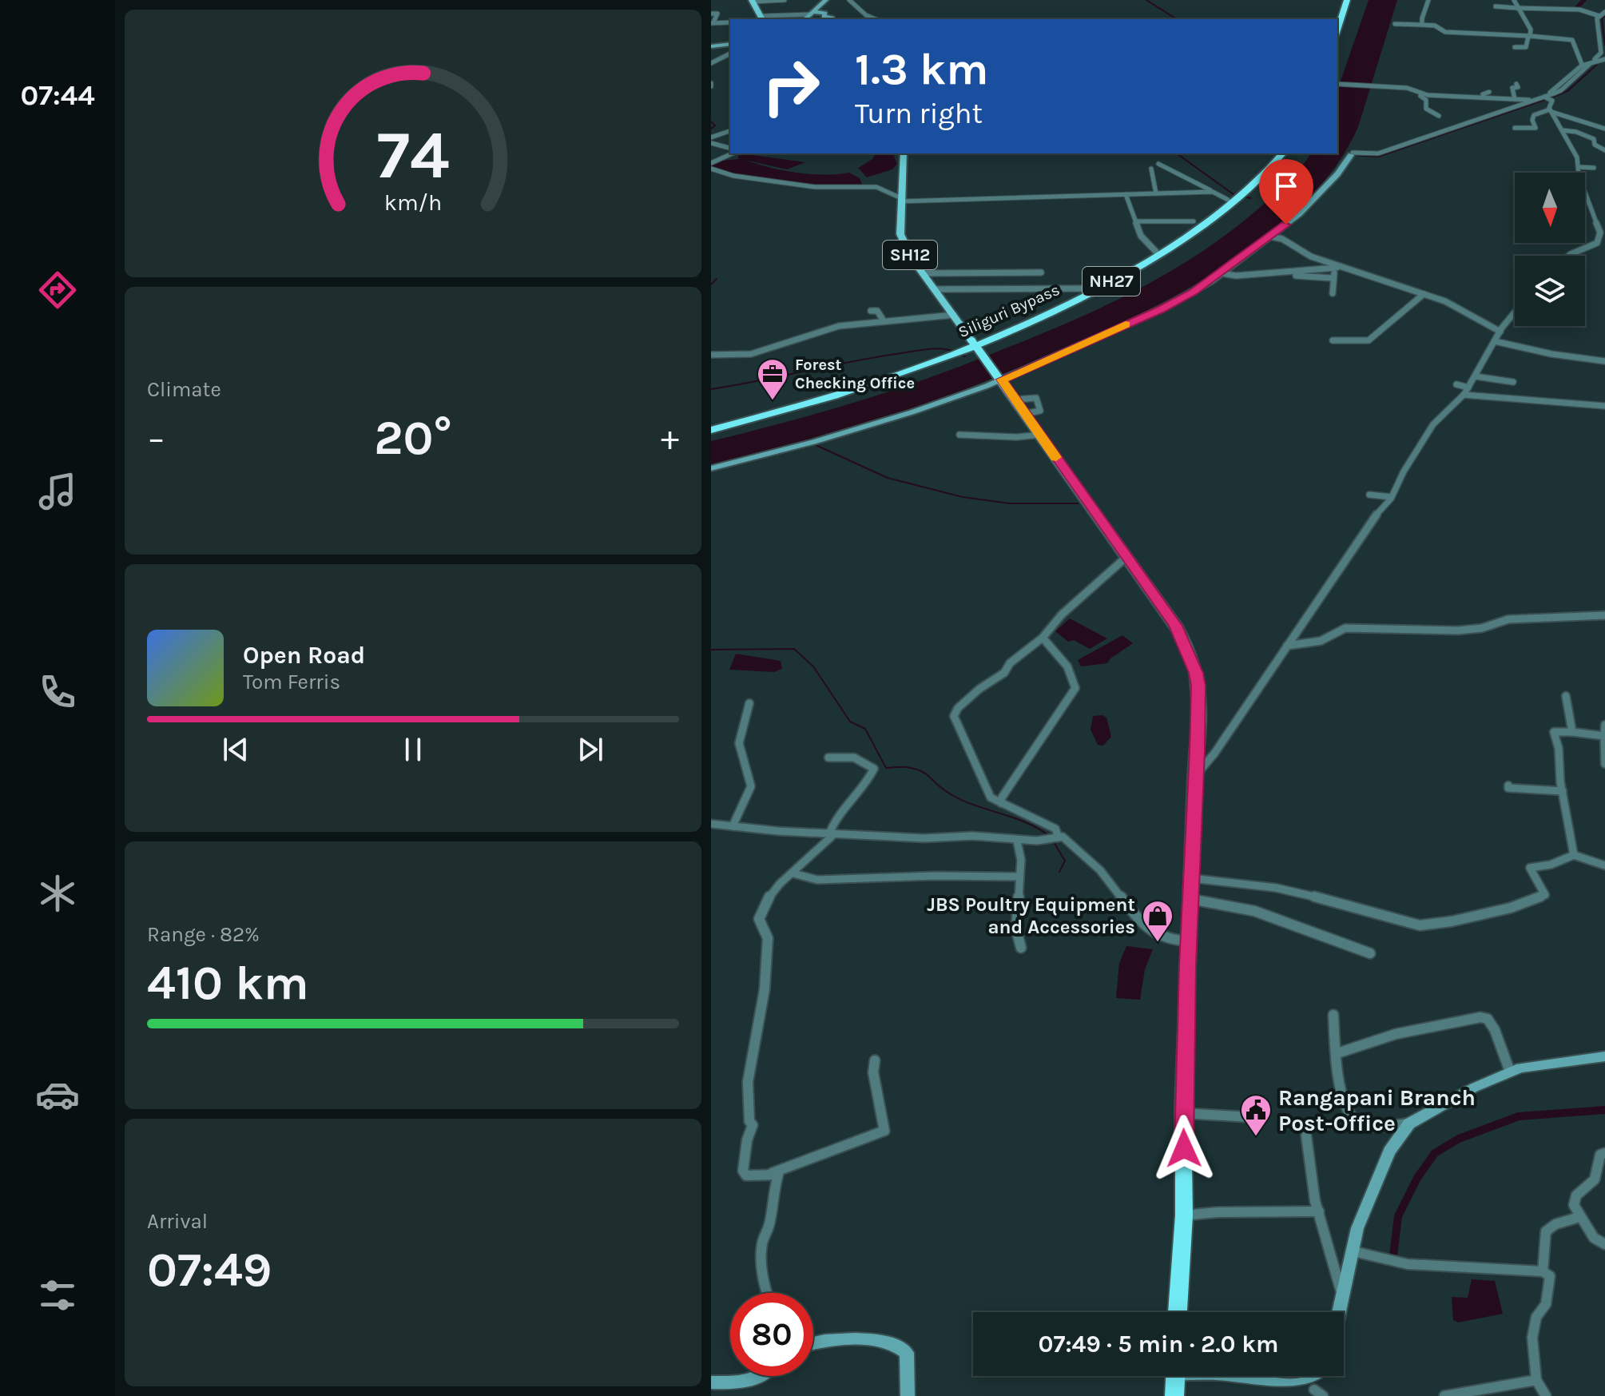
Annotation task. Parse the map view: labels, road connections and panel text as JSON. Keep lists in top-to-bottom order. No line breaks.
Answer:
{"streets":{"highway":["NH27","Siliguri Bypass"],"main road":["SH12"]},"crossings":[["SH12","NH27"],["SH12","Siliguri Bypass"],["NH27","Siliguri Bypass"]],"places":{"office":["Forest Checking Office"],"shop":["JBS Poultry Equipment and Accessories"],"public building":["Rangapani Branch Post-Office"]},"north":"bottom","page":{"tabs":"07:44","turn":["1.3 km","Turn right"],"tile":["Climate",["Range · 82%","410 km"],["Arrival","07:49"]],"heat":["−","20°","+"],"song":["Open Road","Tom Ferris"],"limit":"80","trip":"07:49 · 5 min · 2.0 km","gauge":["74","km/h"]}}
